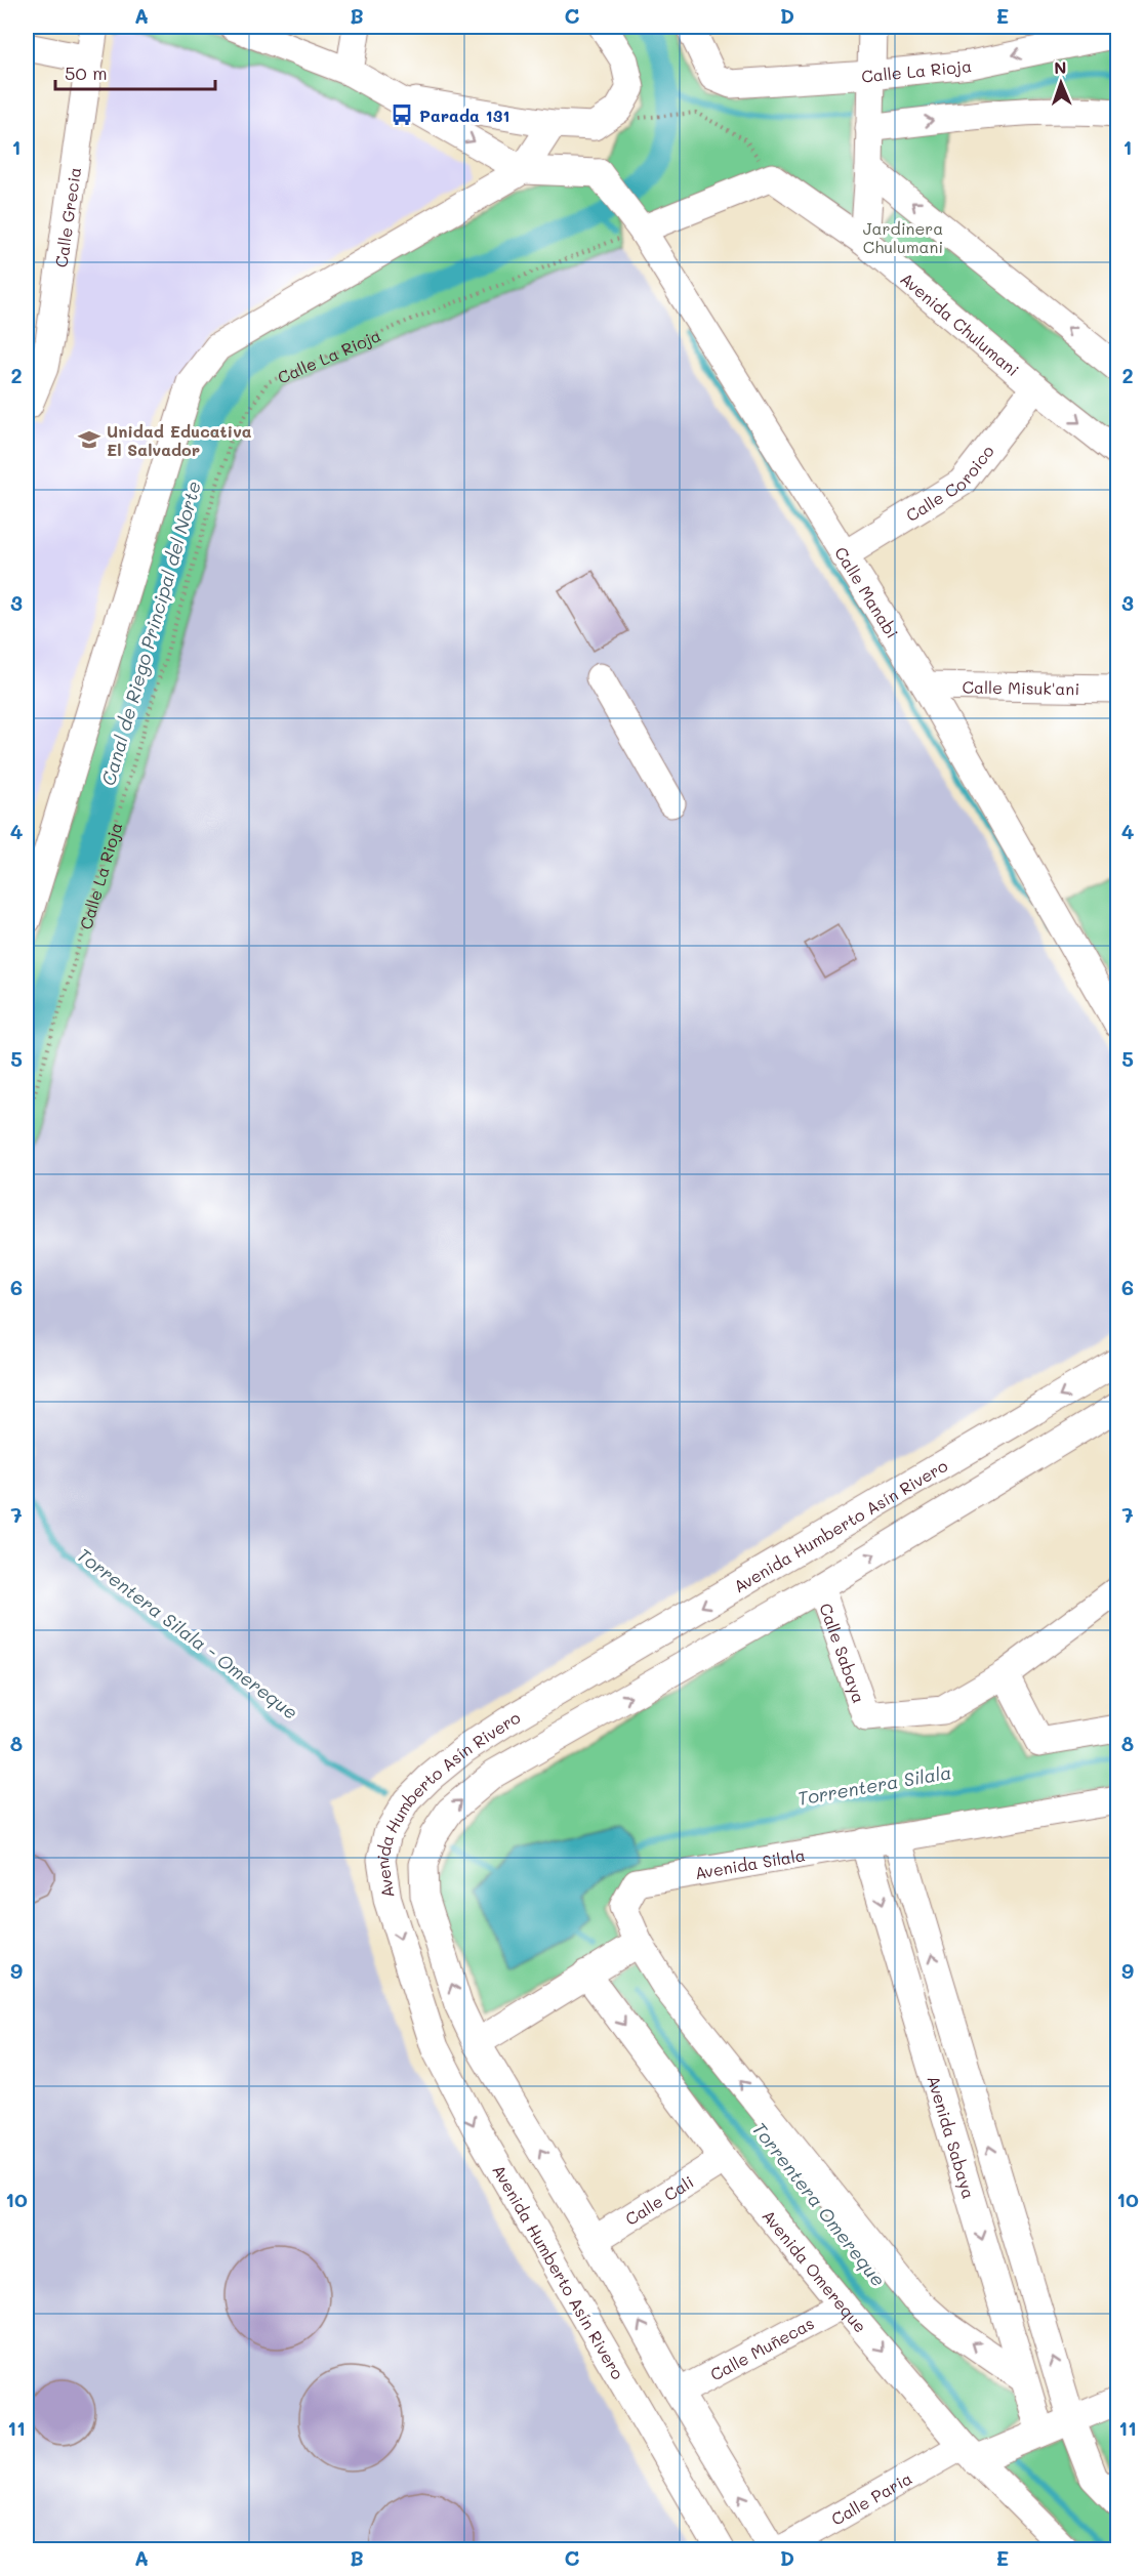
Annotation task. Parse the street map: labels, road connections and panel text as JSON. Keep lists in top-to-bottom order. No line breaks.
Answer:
{"streets":{"street":["Calle La Rioja","Calle Grecia","Avenida Chulumani","Calle Coroico","Calle Manabi","Calle Misuk'ani","Avenida Humberto Asín Rivero","Calle Sabaya","Avenida Silala","Avenida Sabaya","Calle Cali","Avenida Omereque","Calle Muñecas","Calle Paria"]},"crossings":[["Calle La Rioja","Calle Manabi"],["Avenida Chulumani","Calle Coroico"],["Calle Coroico","Calle Manabi"],["Calle Manabi","Calle Misuk'ani"],["Avenida Humberto Asín Rivero","Calle Sabaya"],["Avenida Humberto Asín Rivero","Calle Cali"],["Avenida Humberto Asín Rivero","Calle Muñecas"],["Avenida Silala","Avenida Sabaya"],["Avenida Sabaya","Calle Paria"],["Calle Cali","Avenida Omereque"],["Avenida Omereque","Calle Muñecas"],["Avenida Omereque","Calle Paria"]],"water":["Canal de Riego Principal del Norte","Torrentera Silala - Omereque","Torrentera Silala","Torrentera Omereque"],"parks":["Jardinera Chulumani"],"places":{"bus stop":["Parada 131"],"school or university":["Unidad Educativa El Salvador"]},"scale_bar":"50 m","north":"top","grid":{"columns":["A","B","C","D","E"],"rows":["1","2","3","4","5","6","7","8","9","10","11"]}}
